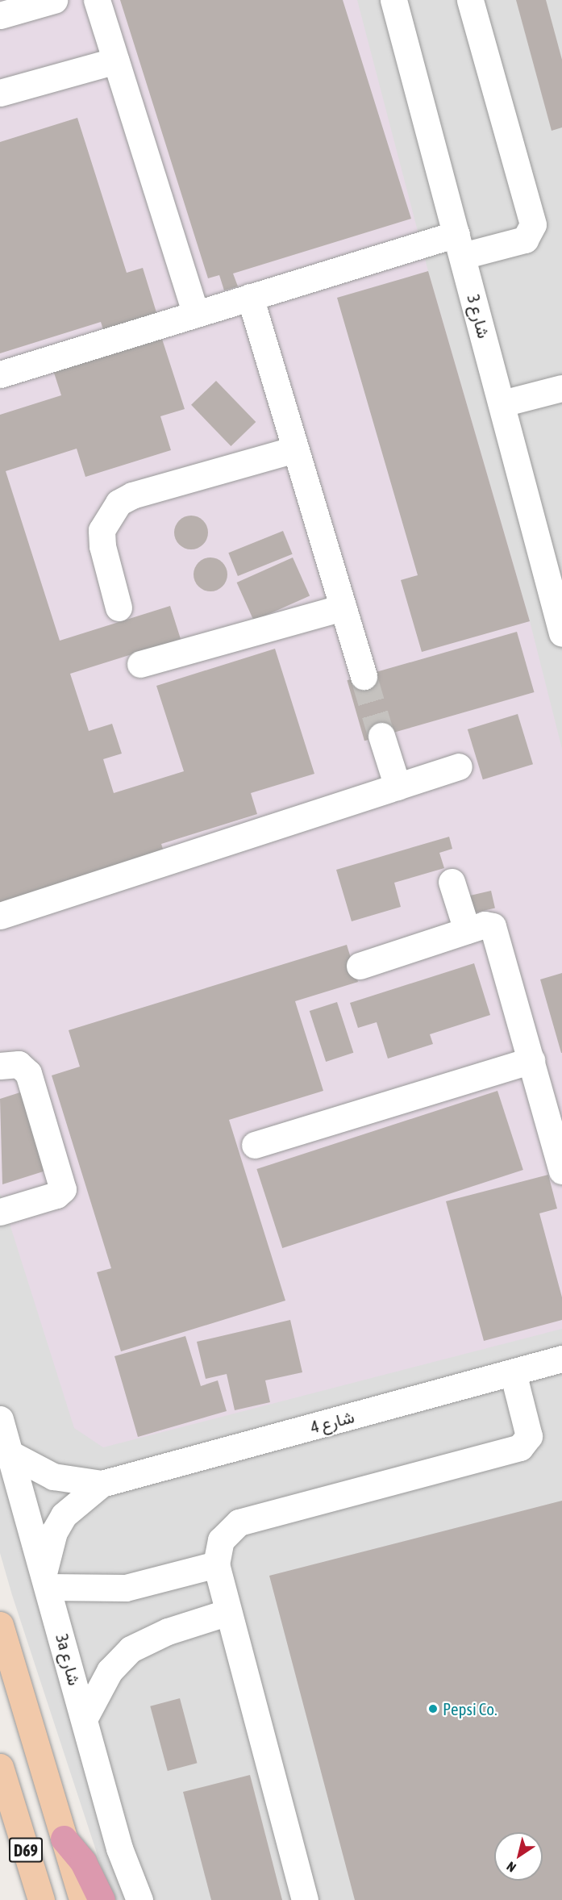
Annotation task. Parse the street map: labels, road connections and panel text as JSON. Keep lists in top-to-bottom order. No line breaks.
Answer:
{"streets":{"main road":["D69"],"street":["شارع 3","شارع 4","3a شارع"]},"crossings":[["شارع 4","3a شارع"]],"places":["Pepsi Co."],"north":"bottom left"}
